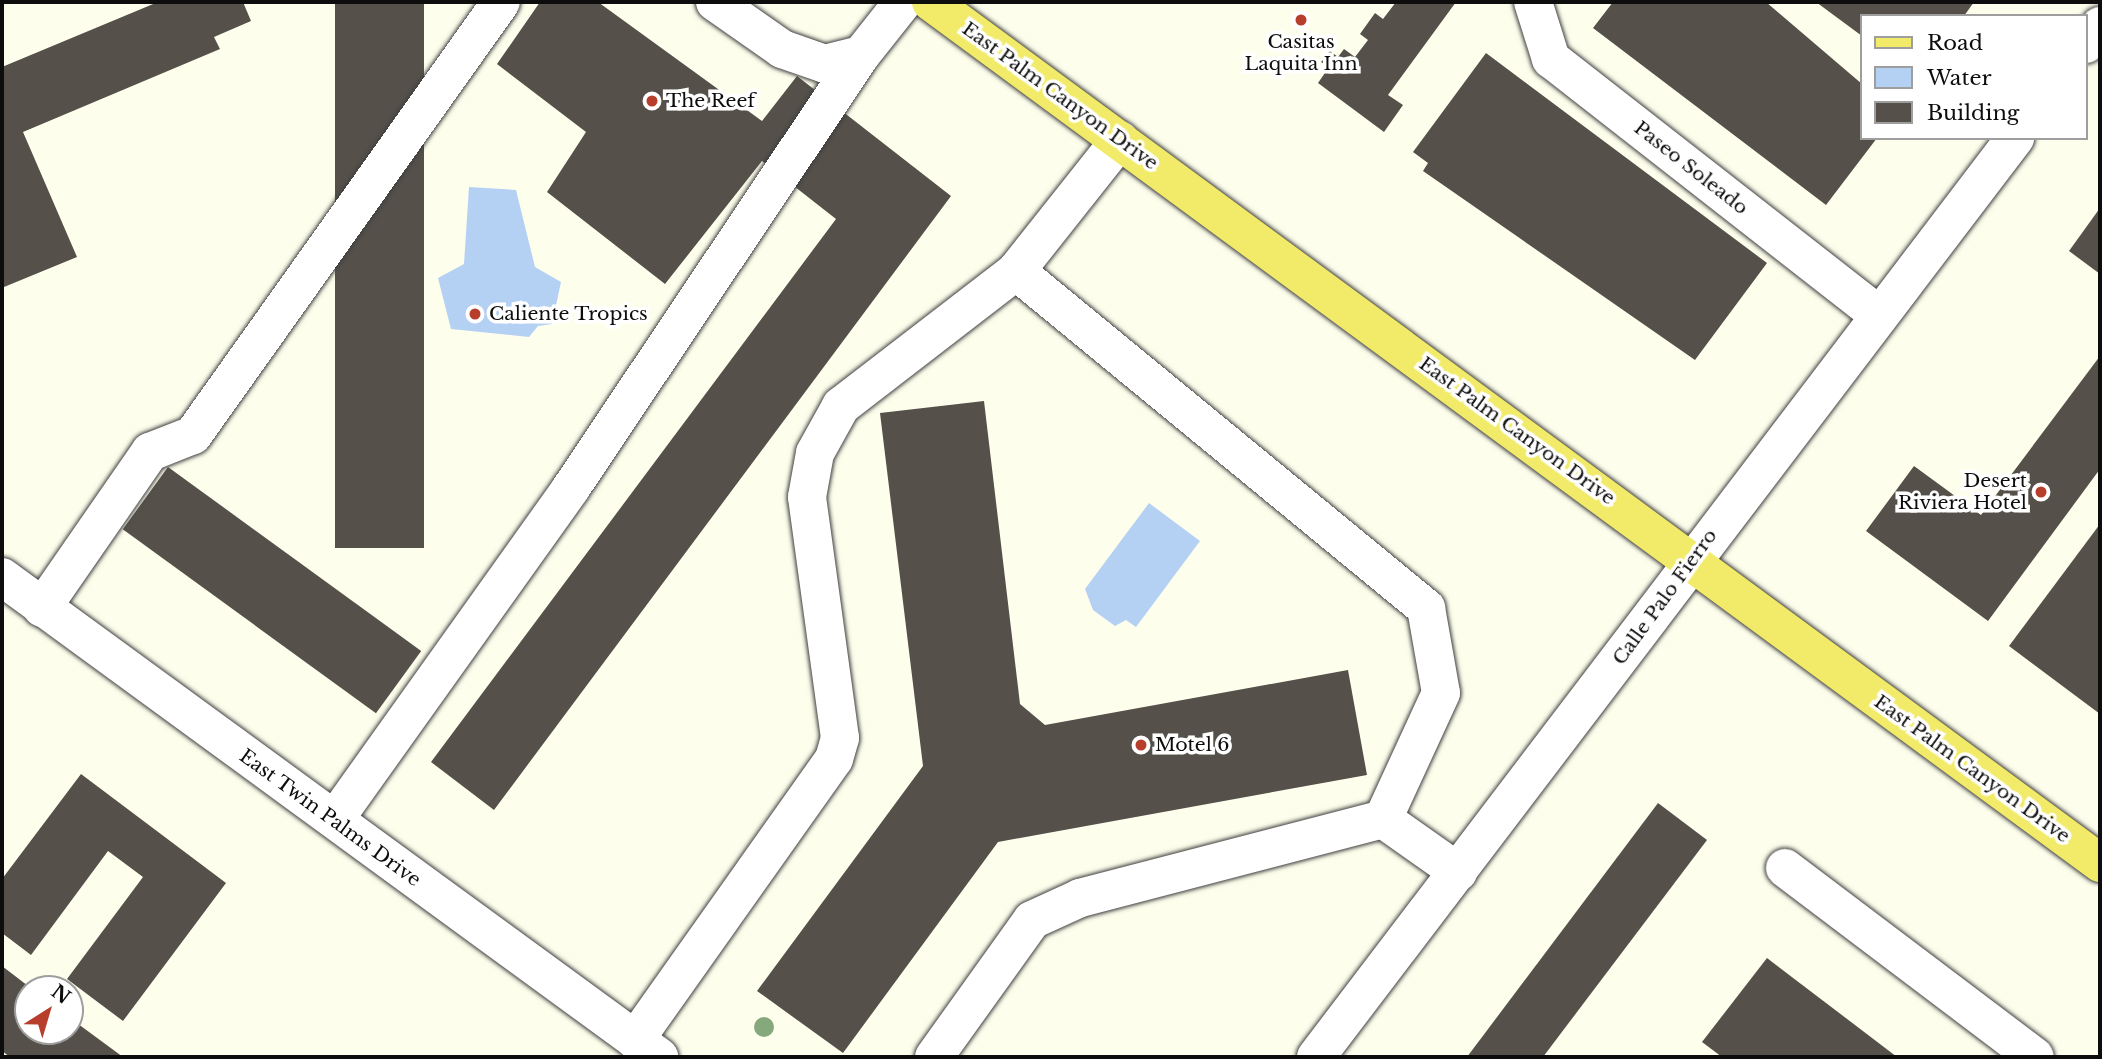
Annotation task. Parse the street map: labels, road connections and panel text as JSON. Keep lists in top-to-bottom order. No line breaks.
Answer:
{"streets":{"main road":["East Palm Canyon Drive"],"street":["Paseo Soleado","Calle Palo Fierro","East Twin Palms Drive"]},"crossings":[["East Palm Canyon Drive","Calle Palo Fierro"],["Paseo Soleado","Calle Palo Fierro"]],"places":["Casitas Laquita Inn","The Reef","Caliente Tropics","Desert Riviera Hotel","Motel 6"],"legend":["Road","Water","Building"],"north":"top right"}
